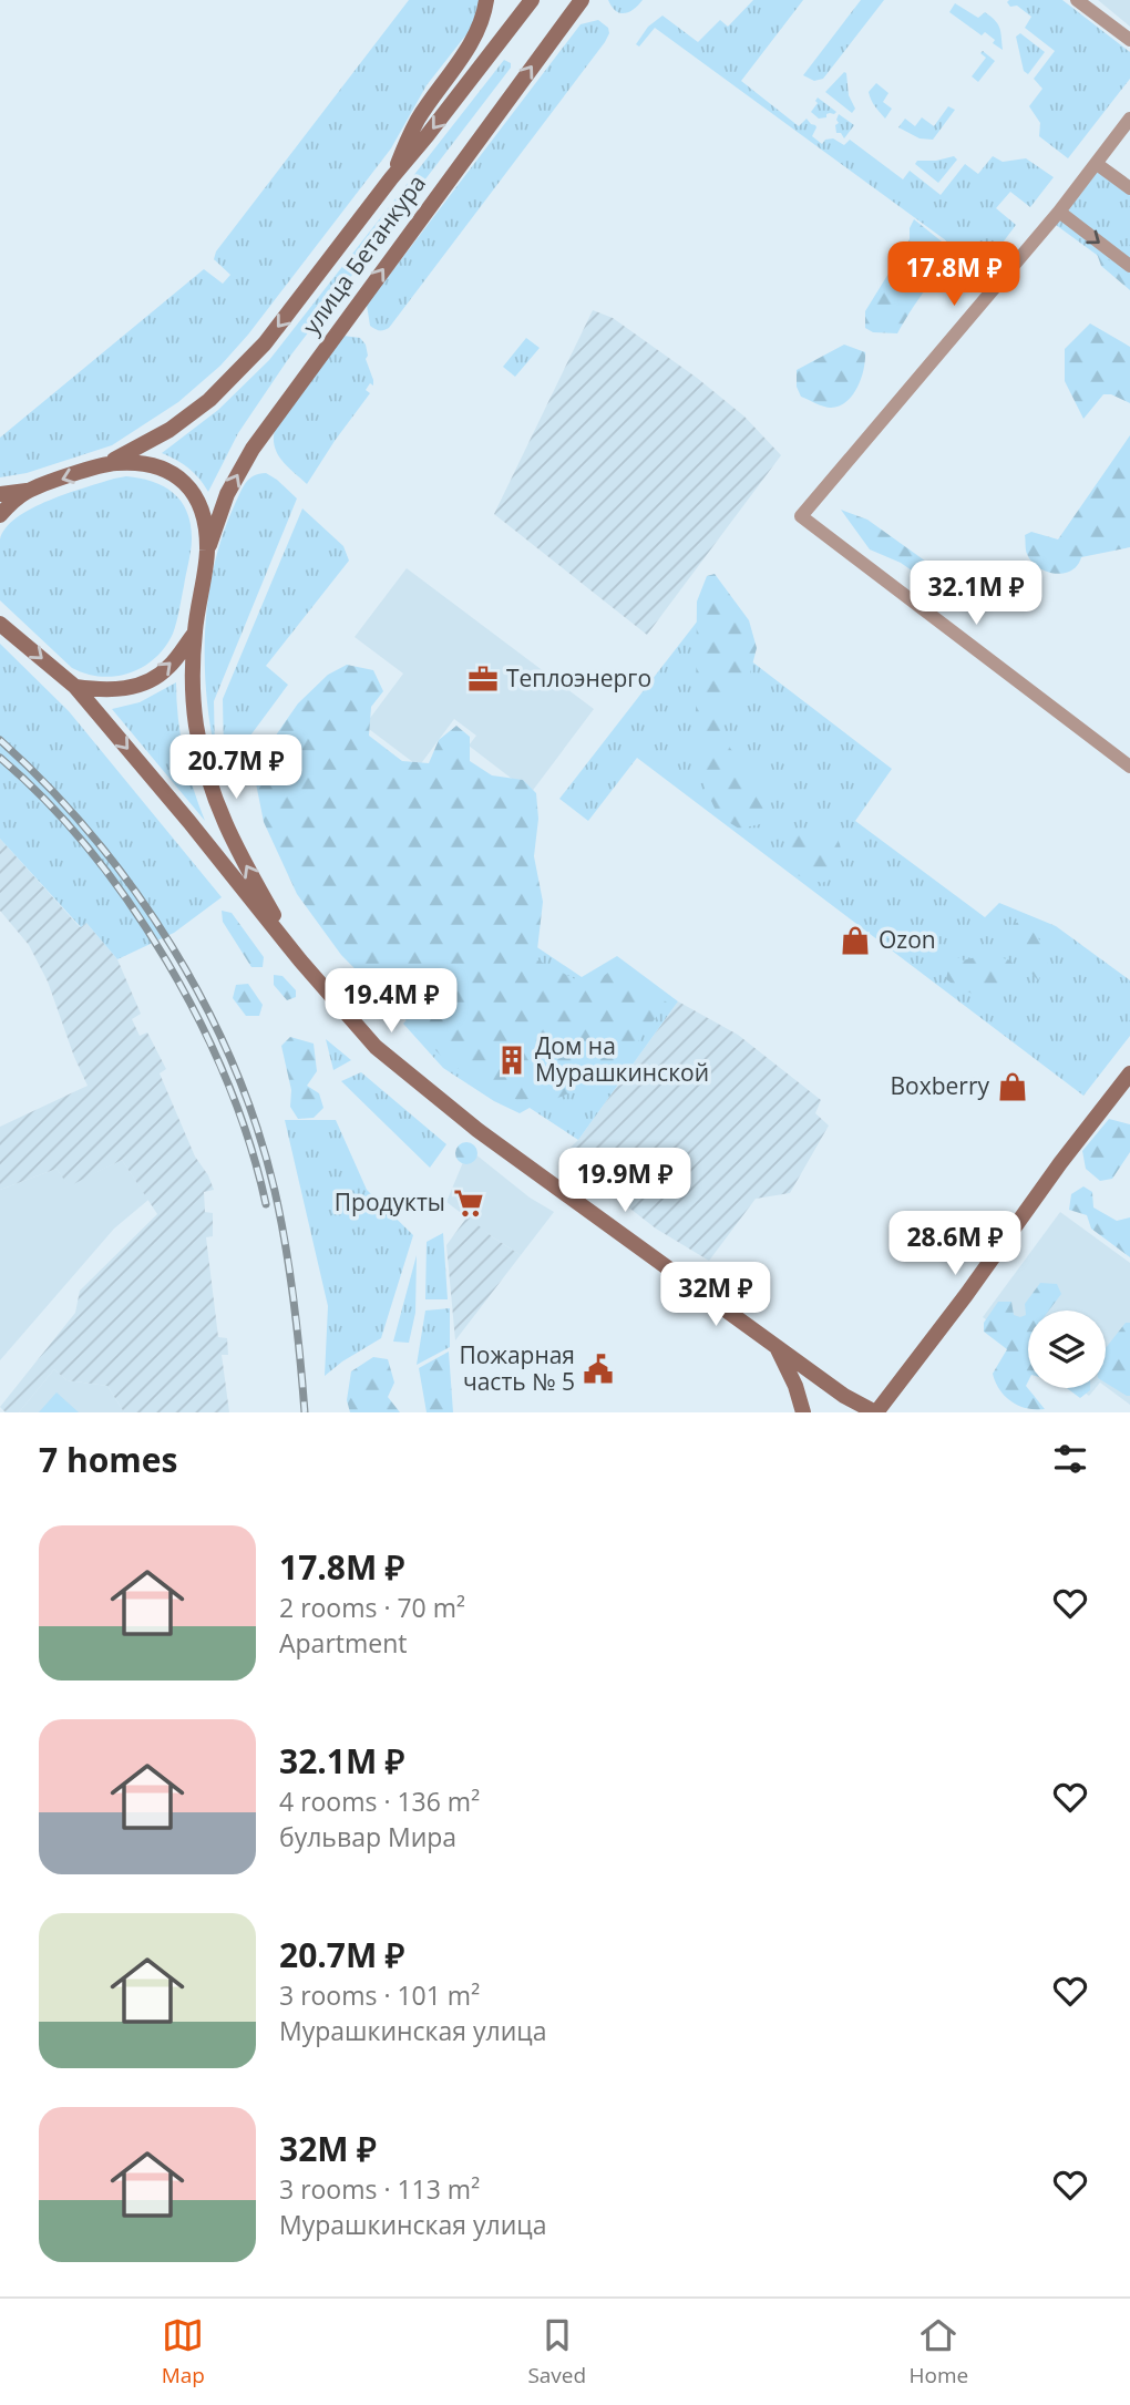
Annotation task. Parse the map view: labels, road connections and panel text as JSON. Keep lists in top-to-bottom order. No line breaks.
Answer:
{"streets":{"main road":["улица Бетанкура"]},"places":{"office":["Теплоэнерго"],"shop":["Ozon","Boxberry"],"building":["Дом на Мурашкинской"],"supermarket":["Продукты"],"public building":["Пожарная часть № 5"]},"page":{"price":["17.8M ₽","32.1M ₽","20.7M ₽","19.4M ₽","19.9M ₽","28.6M ₽","32M ₽"],"heading":"7 homes","list":[{"name":"17.8M ₽","note":"2 rooms · 70 m² · Apartment"},{"name":"32.1M ₽","note":"4 rooms · 136 m² · бульвар Мира"},{"name":"20.7M ₽","note":"3 rooms · 101 m² · Мурашкинская улица"},{"name":"32M ₽","note":"3 rooms · 113 m² · Мурашкинская улица"}],"tabs":["Map","Saved","Home"]}}
